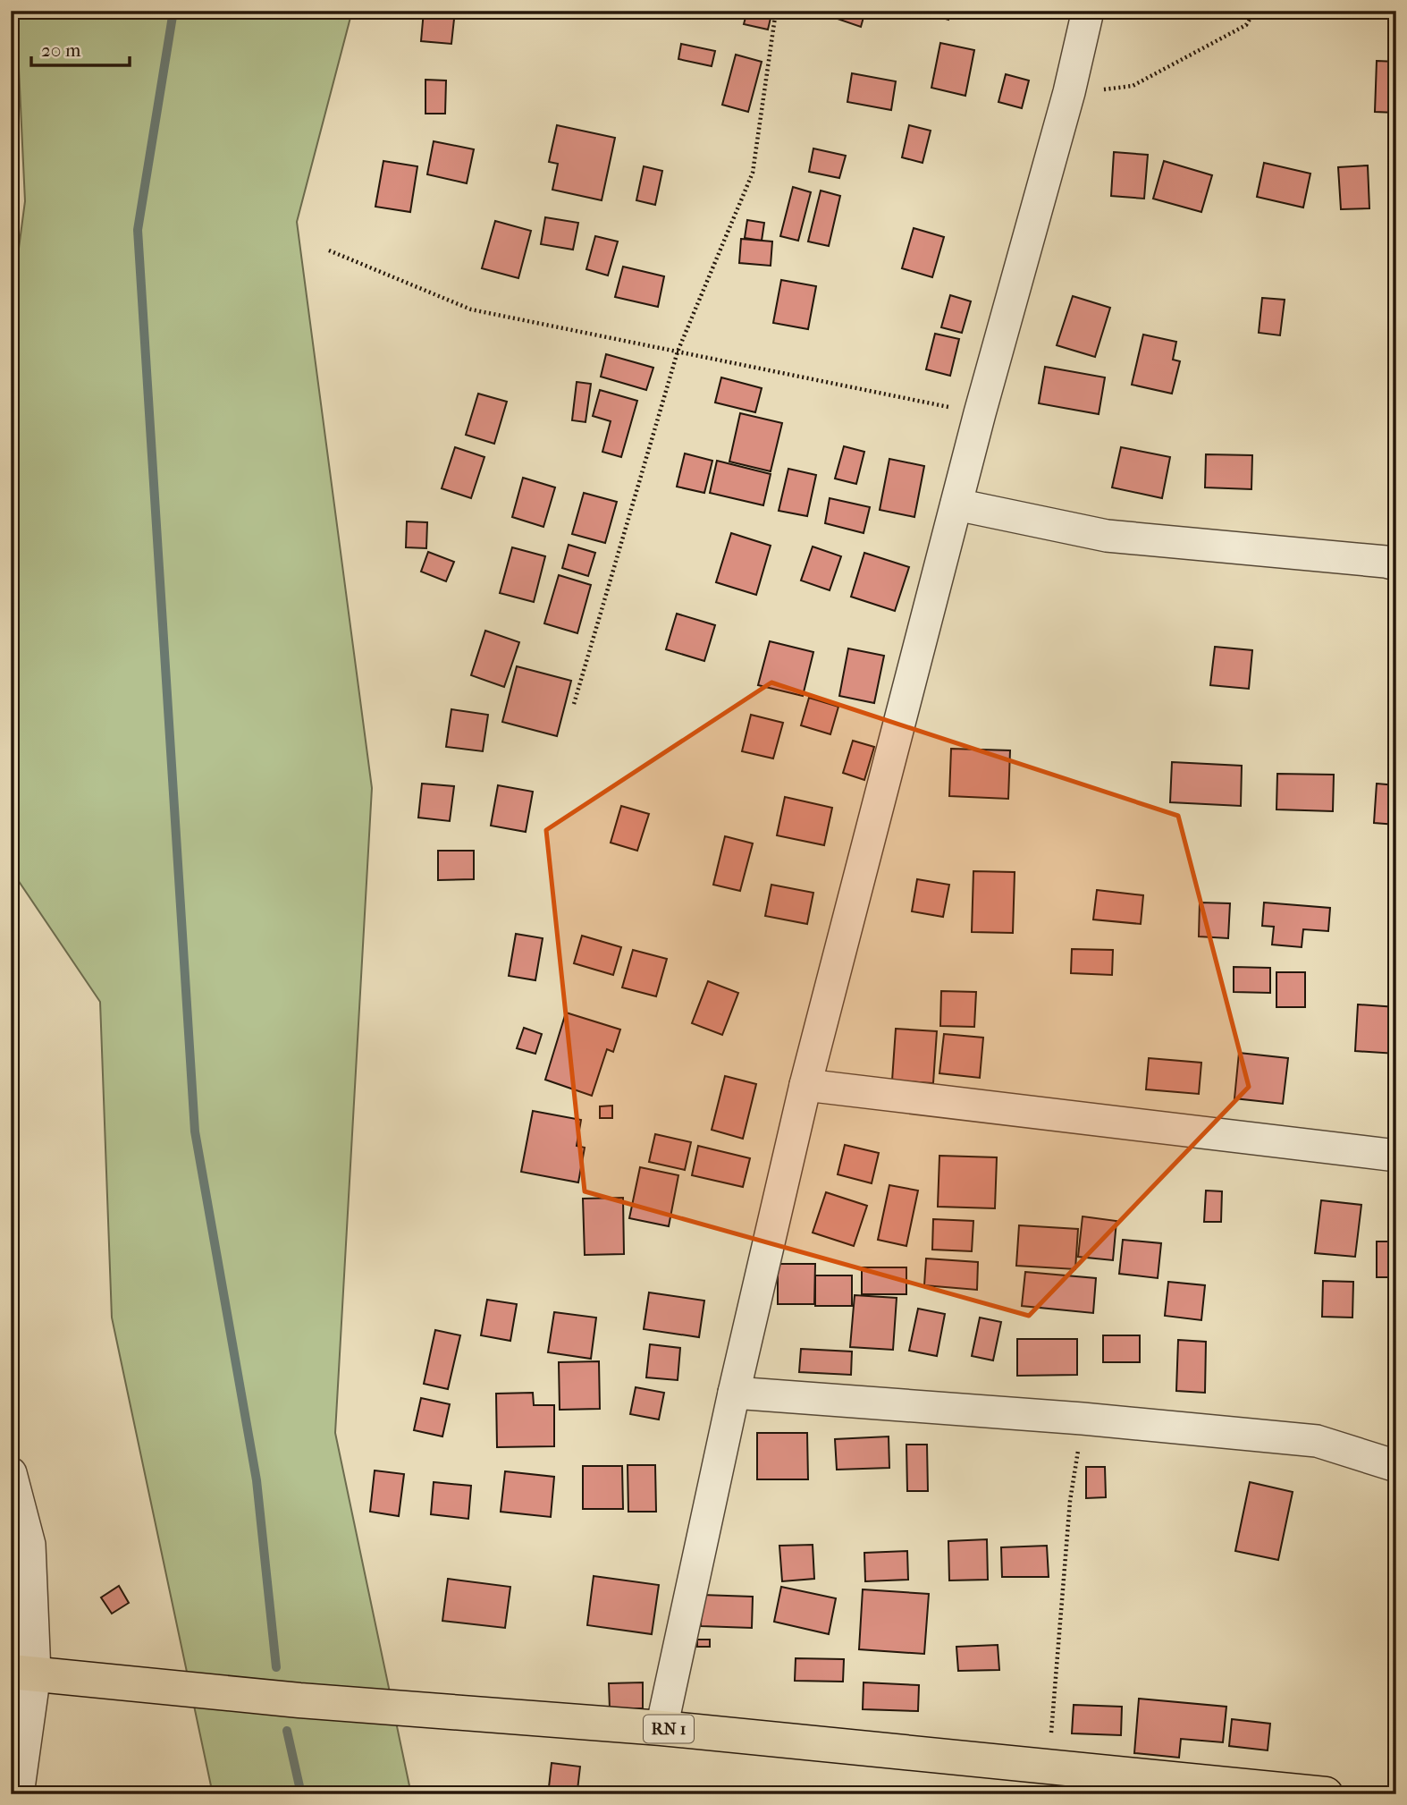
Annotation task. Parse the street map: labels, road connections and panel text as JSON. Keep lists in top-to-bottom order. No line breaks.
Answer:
{"streets":{"main road":["RN 1"]},"scale_bar":"20 m"}
